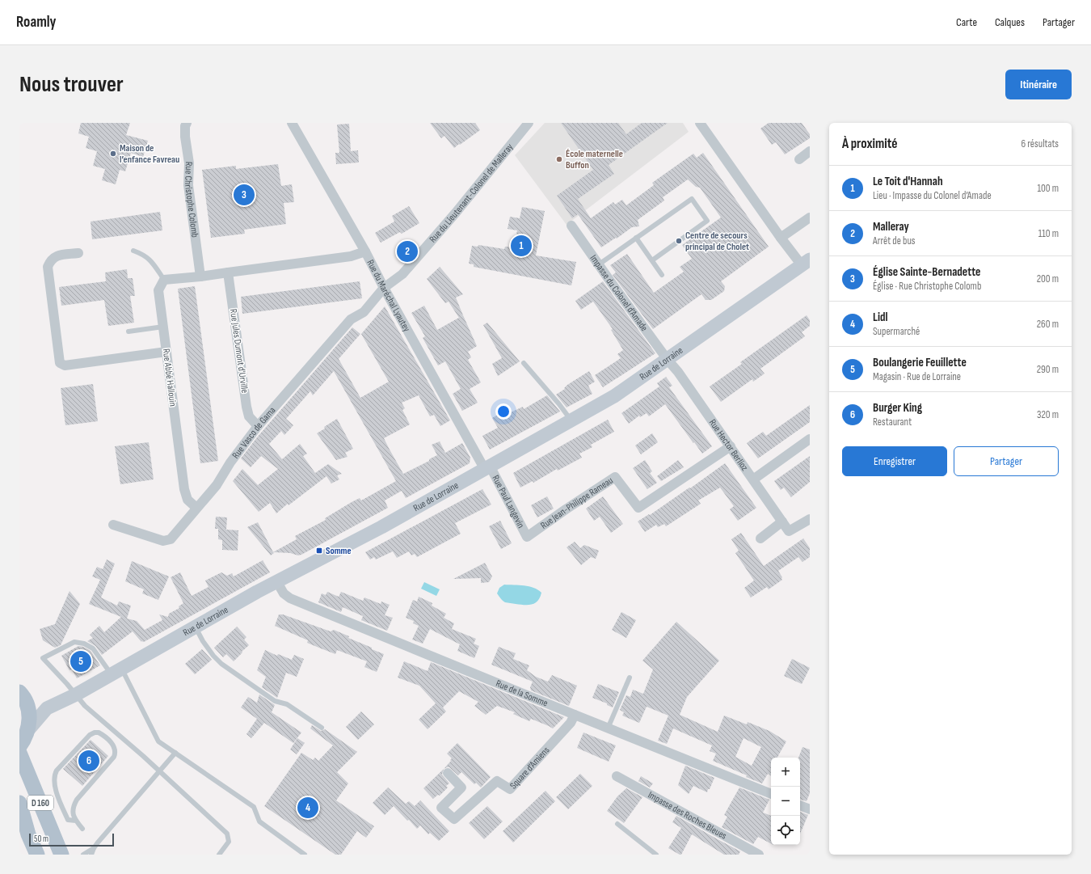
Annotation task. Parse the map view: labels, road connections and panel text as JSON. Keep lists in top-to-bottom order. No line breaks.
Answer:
{"streets":{"main road":["Rue de Lorraine","D 160"],"street":["Rue du Lieutenant-Colonel de Malleray","Rue Christophe Colomb","Impasse du Colonel d’Amade","Rue du Maréchal Lyautey","Rue Jules Dumont d'Urville","Rue Abbé Hallouin","Rue Vasco de Gama","Rue Hector Berlioz","Rue Paul Langevin","Rue Jean-Philippe Rameau","Rue de la Somme","Square d’Amiens","Impasse des Roches Bleues"]},"crossings":[["Rue du Lieutenant-Colonel de Malleray","Rue du Maréchal Lyautey"],["Rue du Lieutenant-Colonel de Malleray","Rue Vasco de Gama"],["Impasse du Colonel d’Amade","Rue de Lorraine"],["Impasse du Colonel d’Amade","Rue Hector Berlioz"],["Rue du Maréchal Lyautey","Rue de Lorraine"],["Rue du Maréchal Lyautey","Rue Vasco de Gama"],["Rue du Maréchal Lyautey","Rue Paul Langevin"],["Rue Jules Dumont d'Urville","Rue Vasco de Gama"],["Rue de Lorraine","Rue Hector Berlioz"],["Rue de Lorraine","Rue Paul Langevin"],["Rue de Lorraine","Rue de la Somme"],["Rue Abbé Hallouin","Rue Vasco de Gama"],["Rue Hector Berlioz","Rue Jean-Philippe Rameau"],["Rue Paul Langevin","Rue Jean-Philippe Rameau"],["Rue de la Somme","Square d’Amiens"]],"places":{"other":["Maison de l’enfance Favreau","École maternelle Buffon","Centre de secours principal de Cholet"],"transit":["Somme"]},"scale_bar":"50 m","page":{"header":"Roamly","nav":["Carte","Calques","Partager"],"buttons":["Itinéraire",["Enregistrer","Partager"]],"title":"Nous trouver","heading":["À proximité","6 résultats"],"list":[{"mark":"1","name":"Le Toit d'Hannah","note":"Lieu · Impasse du Colonel d’Amade","value":"100 m"},{"mark":"2","name":"Malleray","note":"Arrêt de bus","value":"110 m"},{"mark":"3","name":"Église Sainte-Bernadette","note":"Église · Rue Christophe Colomb","value":"200 m"},{"mark":"4","name":"Lidl","note":"Supermarché","value":"260 m"},{"mark":"5","name":"Boulangerie Feuillette","note":"Magasin · Rue de Lorraine","value":"290 m"},{"mark":"6","name":"Burger King","note":"Restaurant","value":"320 m"}],"pins":["3","1","2","5","6","4"],"map_buttons":["+","−"],"scale":"50 m"}}
